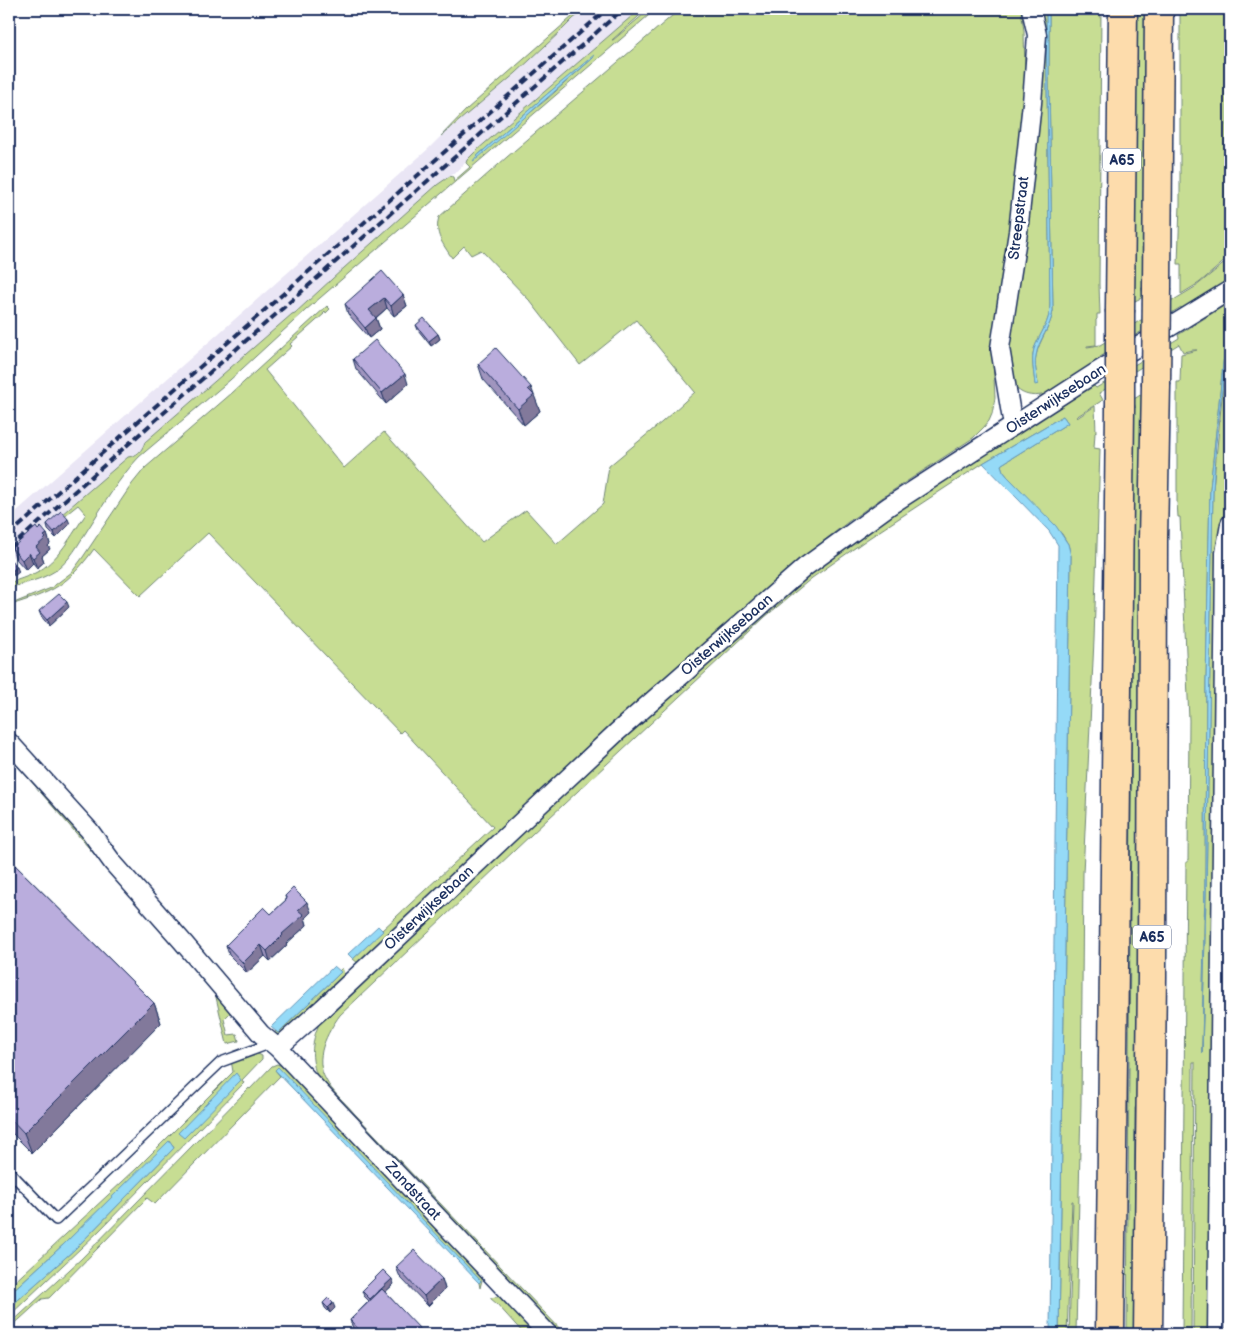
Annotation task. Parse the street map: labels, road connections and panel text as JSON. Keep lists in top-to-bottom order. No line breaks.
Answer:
{"streets":{"highway":["A65"],"street":["Streepstraat","Oisterwijksebaan","Zandstraat"]},"crossings":[["Streepstraat","Oisterwijksebaan"],["Oisterwijksebaan","Zandstraat"]]}
